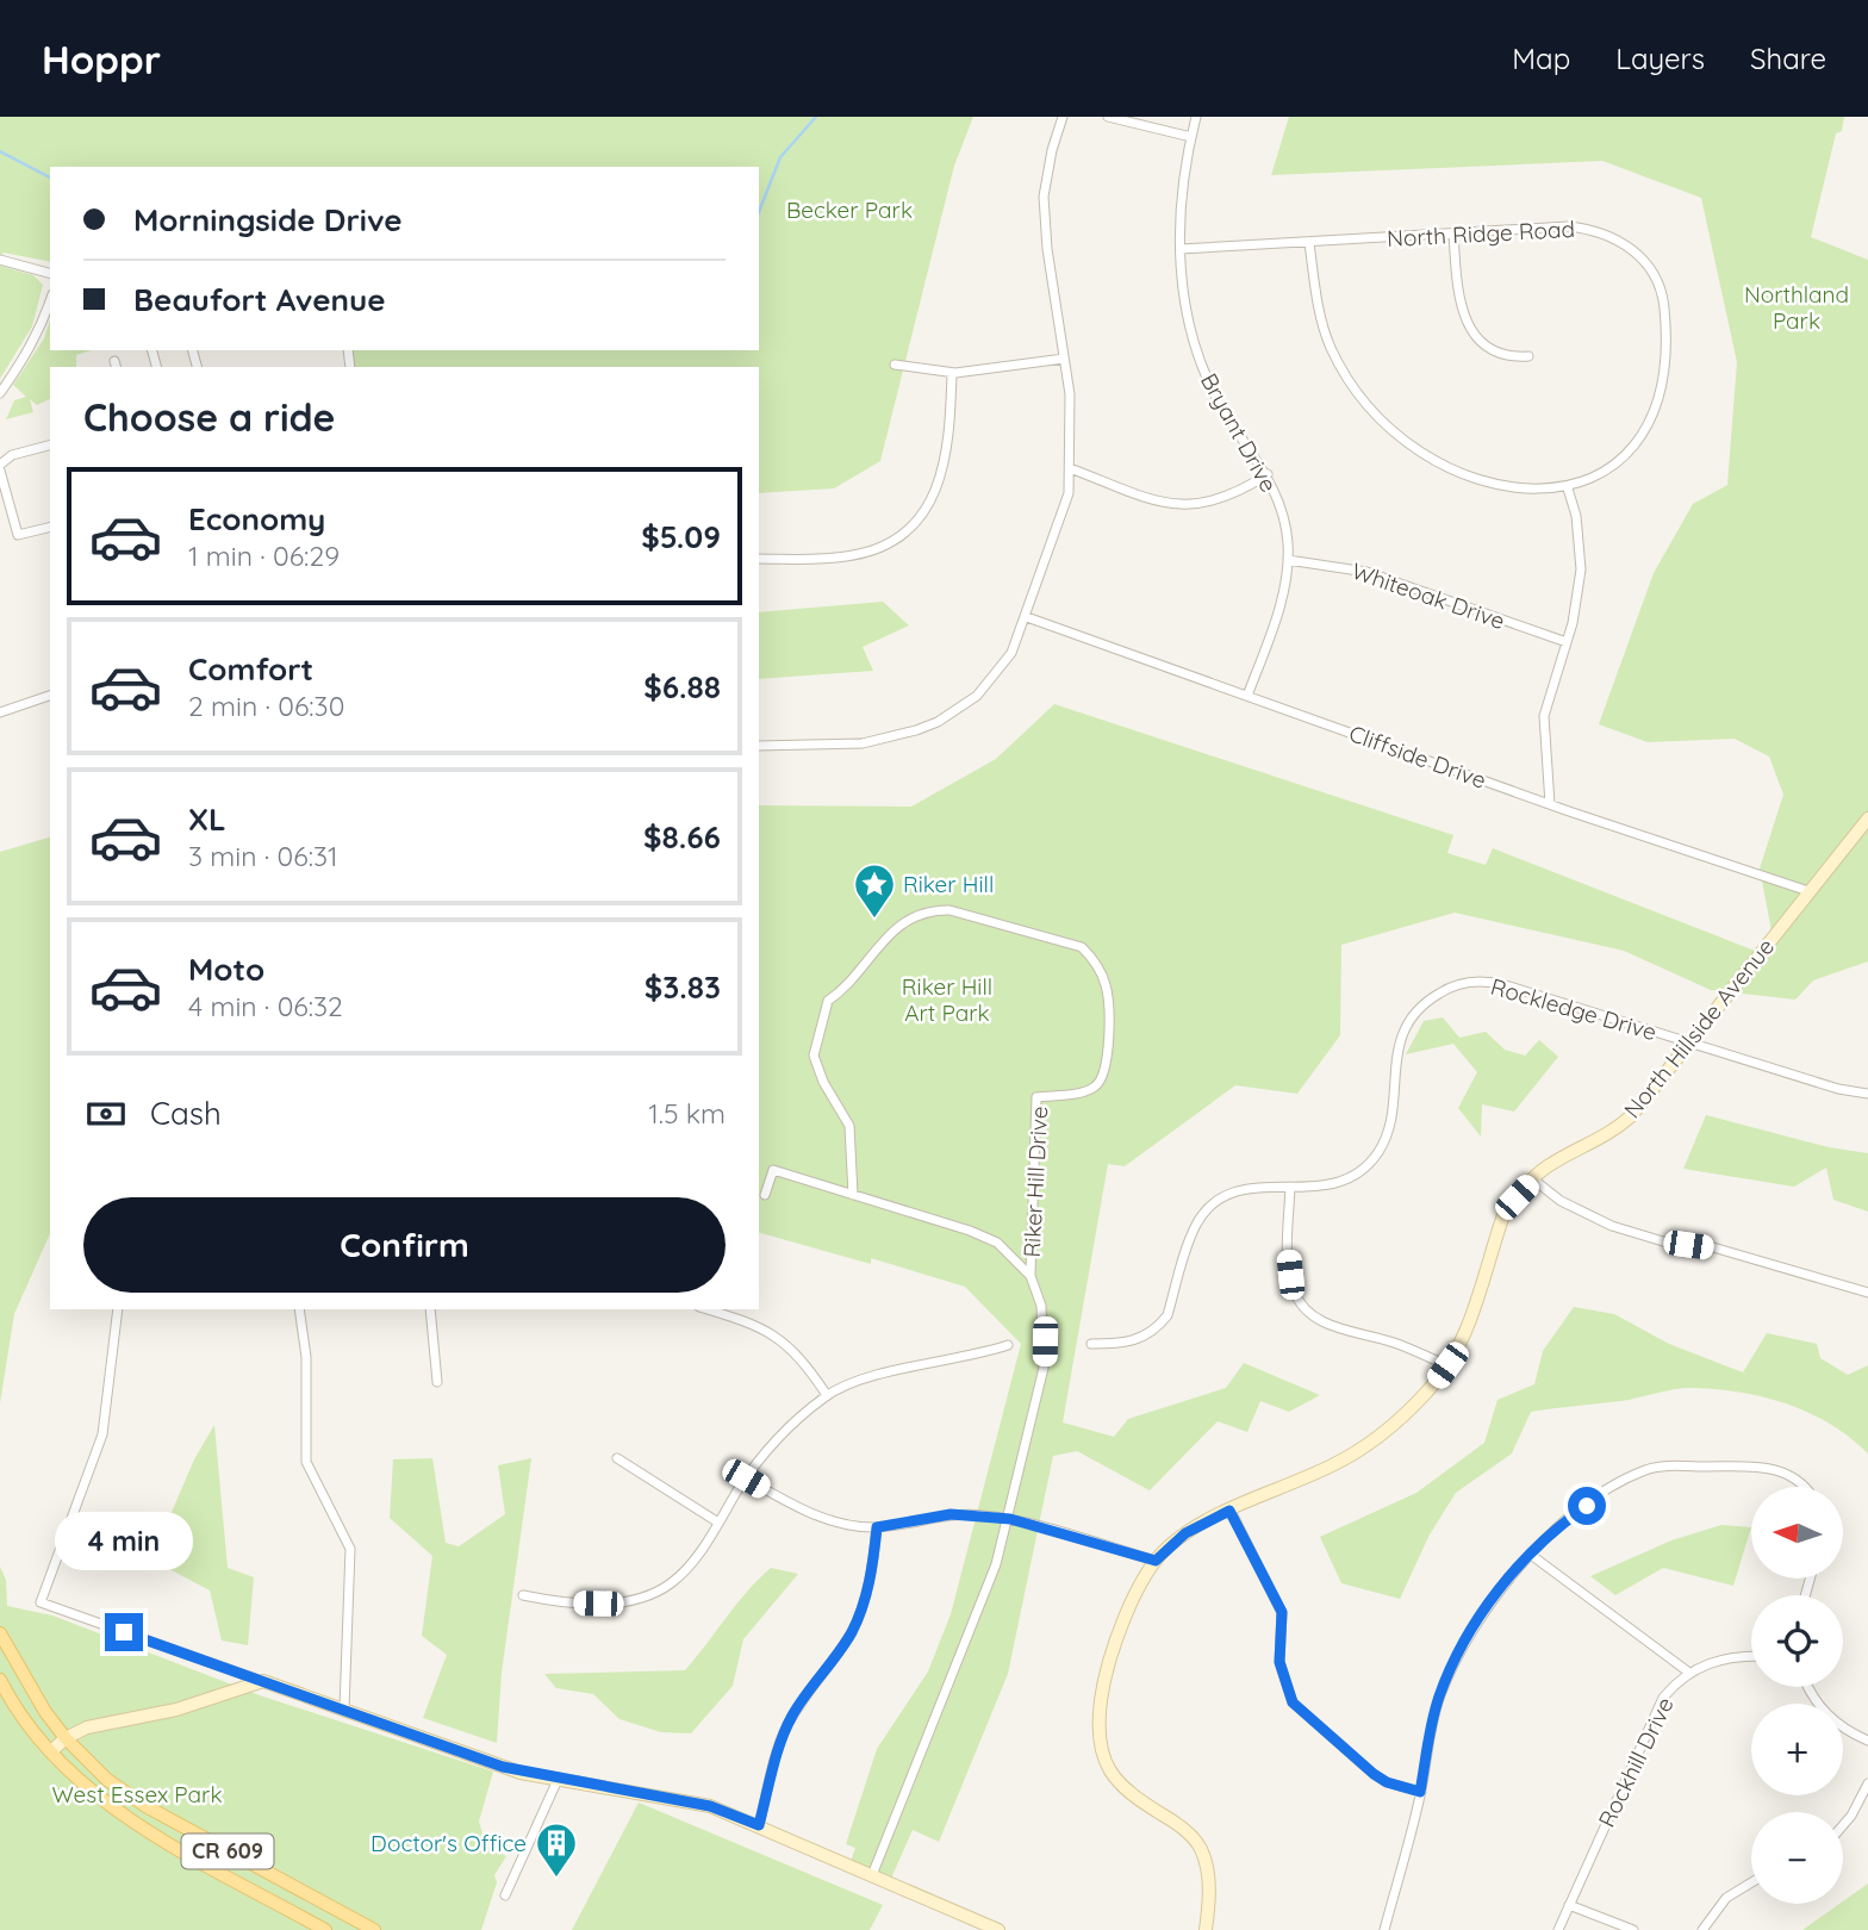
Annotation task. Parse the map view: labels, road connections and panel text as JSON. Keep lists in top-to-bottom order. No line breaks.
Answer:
{"streets":{"main road":["CR 609"],"street":["North Ridge Road","Bryant Drive","Whiteoak Drive","Cliffside Drive","Rockledge Drive","North Hillside Avenue","Riker Hill Drive","Rockhill Drive"]},"crossings":[["North Ridge Road","Bryant Drive"],["Bryant Drive","Whiteoak Drive"],["Bryant Drive","Cliffside Drive"],["Cliffside Drive","North Hillside Avenue"],["Rockledge Drive","North Hillside Avenue"]],"parks":["Becker Park","Northland Park","Riker Hill Art Park","West Essex Park"],"places":{"place":["Riker Hill"],"building":["Doctor's Office"]},"north":"left","page":{"header":"Hoppr","nav":["Map","Layers","Share"],"banner":["Morningside Drive","Beaufort Avenue"],"heading":"Choose a ride","list":[{"name":"Economy","note":"1 min · 06:29","value":"$5.09"},{"name":"Comfort","note":"2 min · 06:30","value":"$6.88"},{"name":"XL","note":"3 min · 06:31","value":"$8.66"},{"name":"Moto","note":"4 min · 06:32","value":"$3.83"}],"pay":["Cash","1.5 km"],"buttons":"Confirm","map_buttons":["+","−"],"bubble":"4 min"}}
